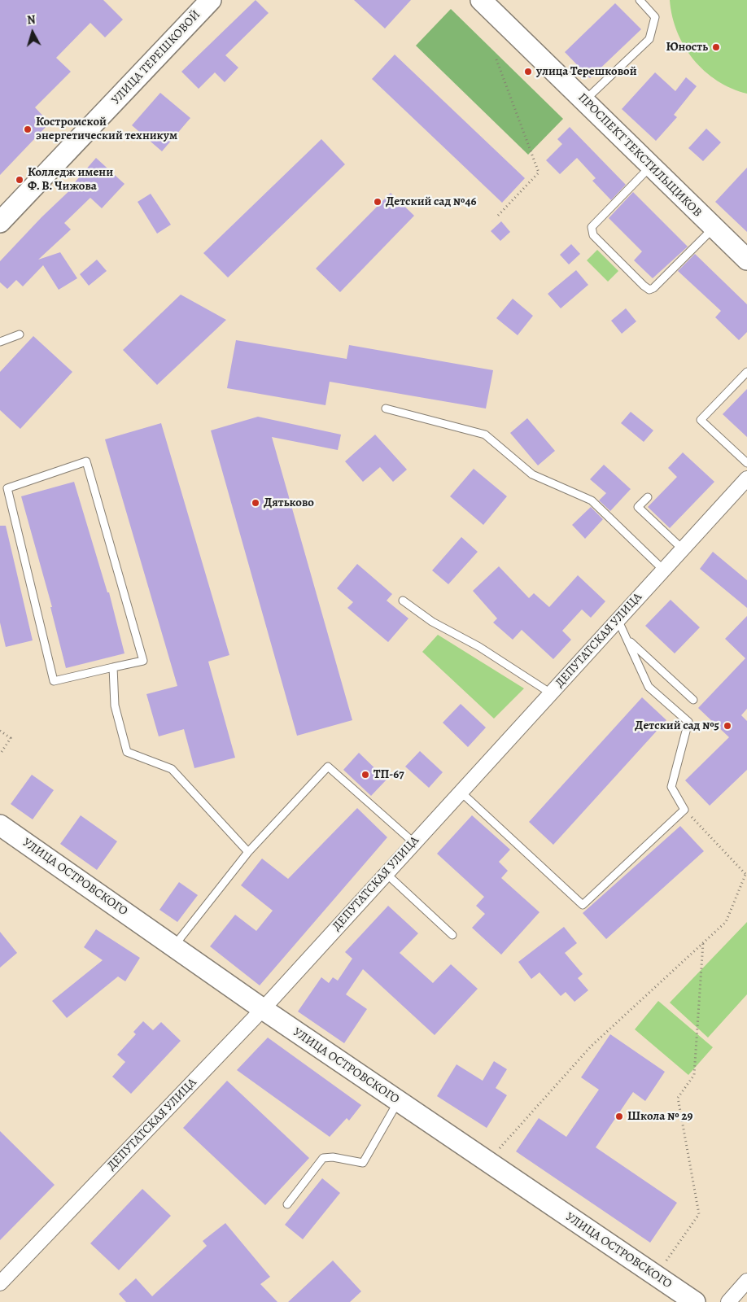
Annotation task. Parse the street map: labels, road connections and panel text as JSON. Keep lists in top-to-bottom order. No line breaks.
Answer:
{"streets":{"main road":["УЛИЦА ТЕРЕШКОВОЙ","ПРОСПЕКТ ТЕКСТИЛЬЩИКОВ","УЛИЦА ОСТРОВСКОГО"],"street":["ДЕПУТАТСКАЯ УЛИЦА"]},"crossings":[["ДЕПУТАТСКАЯ УЛИЦА","УЛИЦА ОСТРОВСКОГО"]],"places":["Юность","улица Терешковой","Костромской энергетический техникум","Колледж имени Ф. В. Чижова","Детский сад №46","Дятьково","Детский сад №5","ТП-67","Школа № 29"],"north":"top"}
